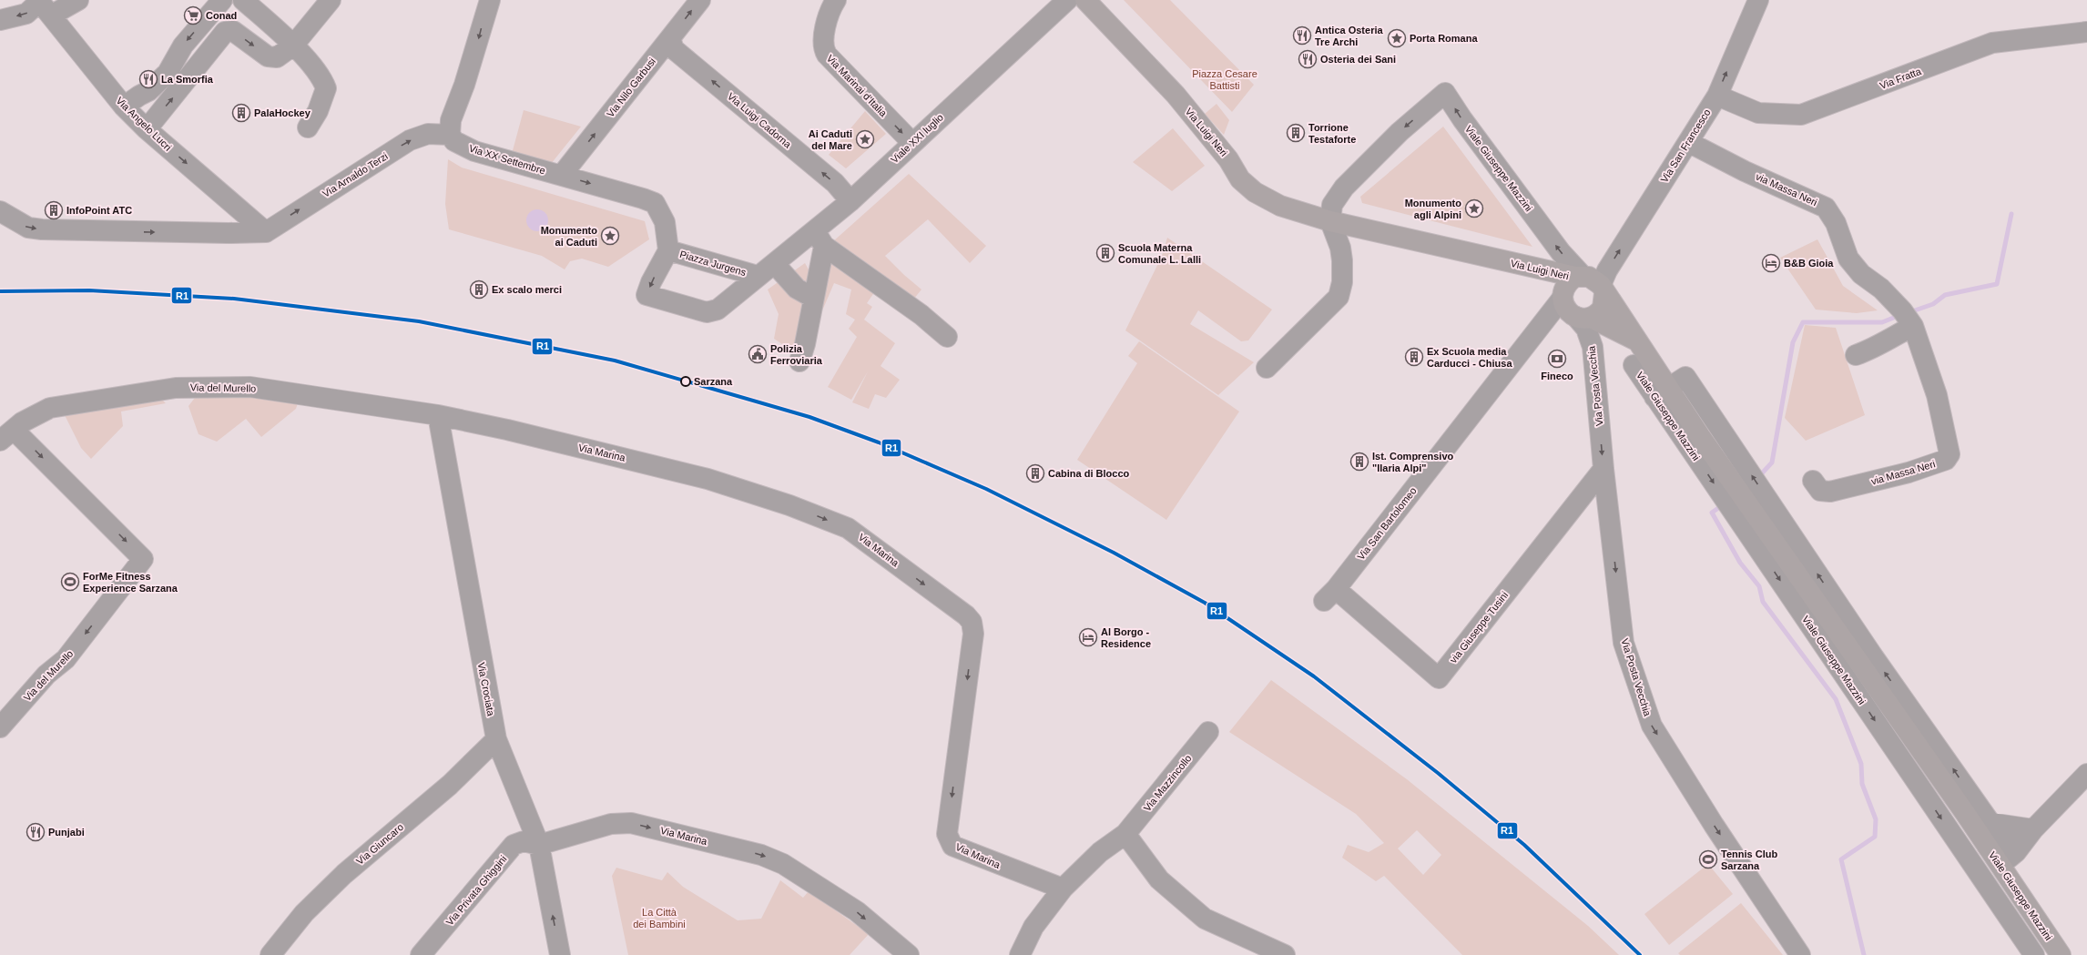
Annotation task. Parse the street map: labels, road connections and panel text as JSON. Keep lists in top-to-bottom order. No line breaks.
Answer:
{"streets":{"main road":["Via Luigi Neri","Viale Giuseppe Mazzini"],"street":["Via Fratta","Via Marinai d'Italia","Via Nilo Garbusi","Via Luigi Cadorna","Via Angelo Lucri","Viale XXI luglio","Via San Francesco","Via XX Settembre","Via Arnaldo Terzi","via Massa Neri","Piazza Jurgens","Via Posta Vecchia","Via del Murello","Via Marina","Via San Bartolomeo","via Giuseppe Tusini","Via Crociata","Via Mazzincollo","Via Giuncaro","Via Privata Ghiggini"]},"crossings":[["Via Fratta","Via San Francesco"],["Via Marinai d'Italia","Viale XXI luglio"],["Via Nilo Garbusi","Via Luigi Cadorna"],["Via Nilo Garbusi","Via XX Settembre"],["Via Luigi Cadorna","Viale XXI luglio"],["Via Angelo Lucri","Via Arnaldo Terzi"],["Via Luigi Neri","Via San Francesco"],["Via Luigi Neri","Viale Giuseppe Mazzini"],["Via Luigi Neri","Via Posta Vecchia"],["Via Luigi Neri","Via San Bartolomeo"],["Viale XXI luglio","Via XX Settembre"],["Viale XXI luglio","Piazza Jurgens"],["Via San Francesco","Viale Giuseppe Mazzini"],["Via San Francesco","via Massa Neri"],["Via San Francesco","Via Posta Vecchia"],["Via San Francesco","Via San Bartolomeo"],["Via XX Settembre","Via Arnaldo Terzi"],["Via XX Settembre","Piazza Jurgens"],["Viale Giuseppe Mazzini","Via Posta Vecchia"],["Viale Giuseppe Mazzini","Via San Bartolomeo"],["Via Posta Vecchia","Via San Bartolomeo"],["Via Posta Vecchia","via Giuseppe Tusini"],["Via del Murello","Via Marina"],["Via del Murello","Via Crociata"],["Via Marina","Via Crociata"],["Via Marina","Via Mazzincollo"],["Via Marina","Via Privata Ghiggini"],["Via San Bartolomeo","via Giuseppe Tusini"],["Via Crociata","Via Giuncaro"],["Via Crociata","Via Privata Ghiggini"]],"one_way":["Via Marinai d'Italia","Via Luigi Cadorna","Via San Francesco","Via XX Settembre","Via Posta Vecchia","Via Marina"],"parks":["Piazza Cesare Battisti","La Città dei Bambini"],"places":{"supermarket":["Conad"],"restaurant":["Antica Osteria Tre Archi","Osteria dei Sani","La Smorfia","Punjabi"],"place":["Porta Romana","Ai Caduti del Mare","Monumento agli Alpini","Monumento ai Caduti"],"building":["PalaHockey","Torrione Testaforte","InfoPoint ATC","Scuola Materna Comunale L. Lalli","Ex scalo merci","Ex Scuola media Carducci - Chiusa","Ist. Comprensivo \"Ilaria Alpi\"","Cabina di Blocco"],"hotel":["B&B Gioia","Al Borgo - Residence"],"public building":["Polizia Ferroviaria"],"bank":["Fineco"],"other":["Sarzana"],"sports":["ForMe Fitness Experience Sarzana","Tennis Club Sarzana"]},"lines":["transit line R1"]}
